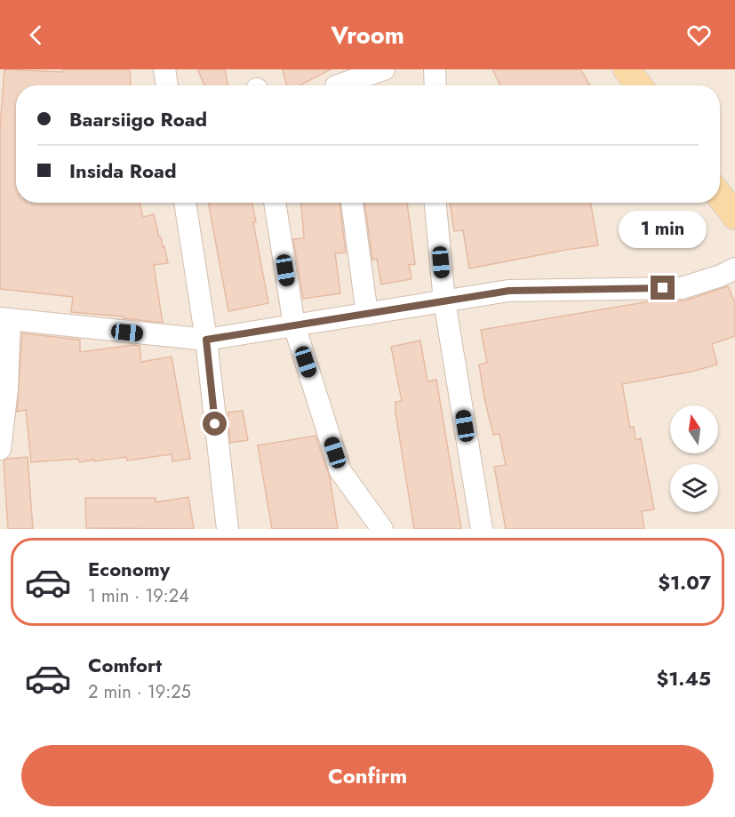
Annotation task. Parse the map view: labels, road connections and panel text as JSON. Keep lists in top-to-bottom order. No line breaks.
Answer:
{"north":"top","page":{"header":"Vroom","banner":["Baarsiigo Road","Insida Road"],"bubble":"1 min","list":[{"name":"Economy","note":"1 min · 19:24","value":"$1.07"},{"name":"Comfort","note":"2 min · 19:25","value":"$1.45"}],"buttons":"Confirm"}}
